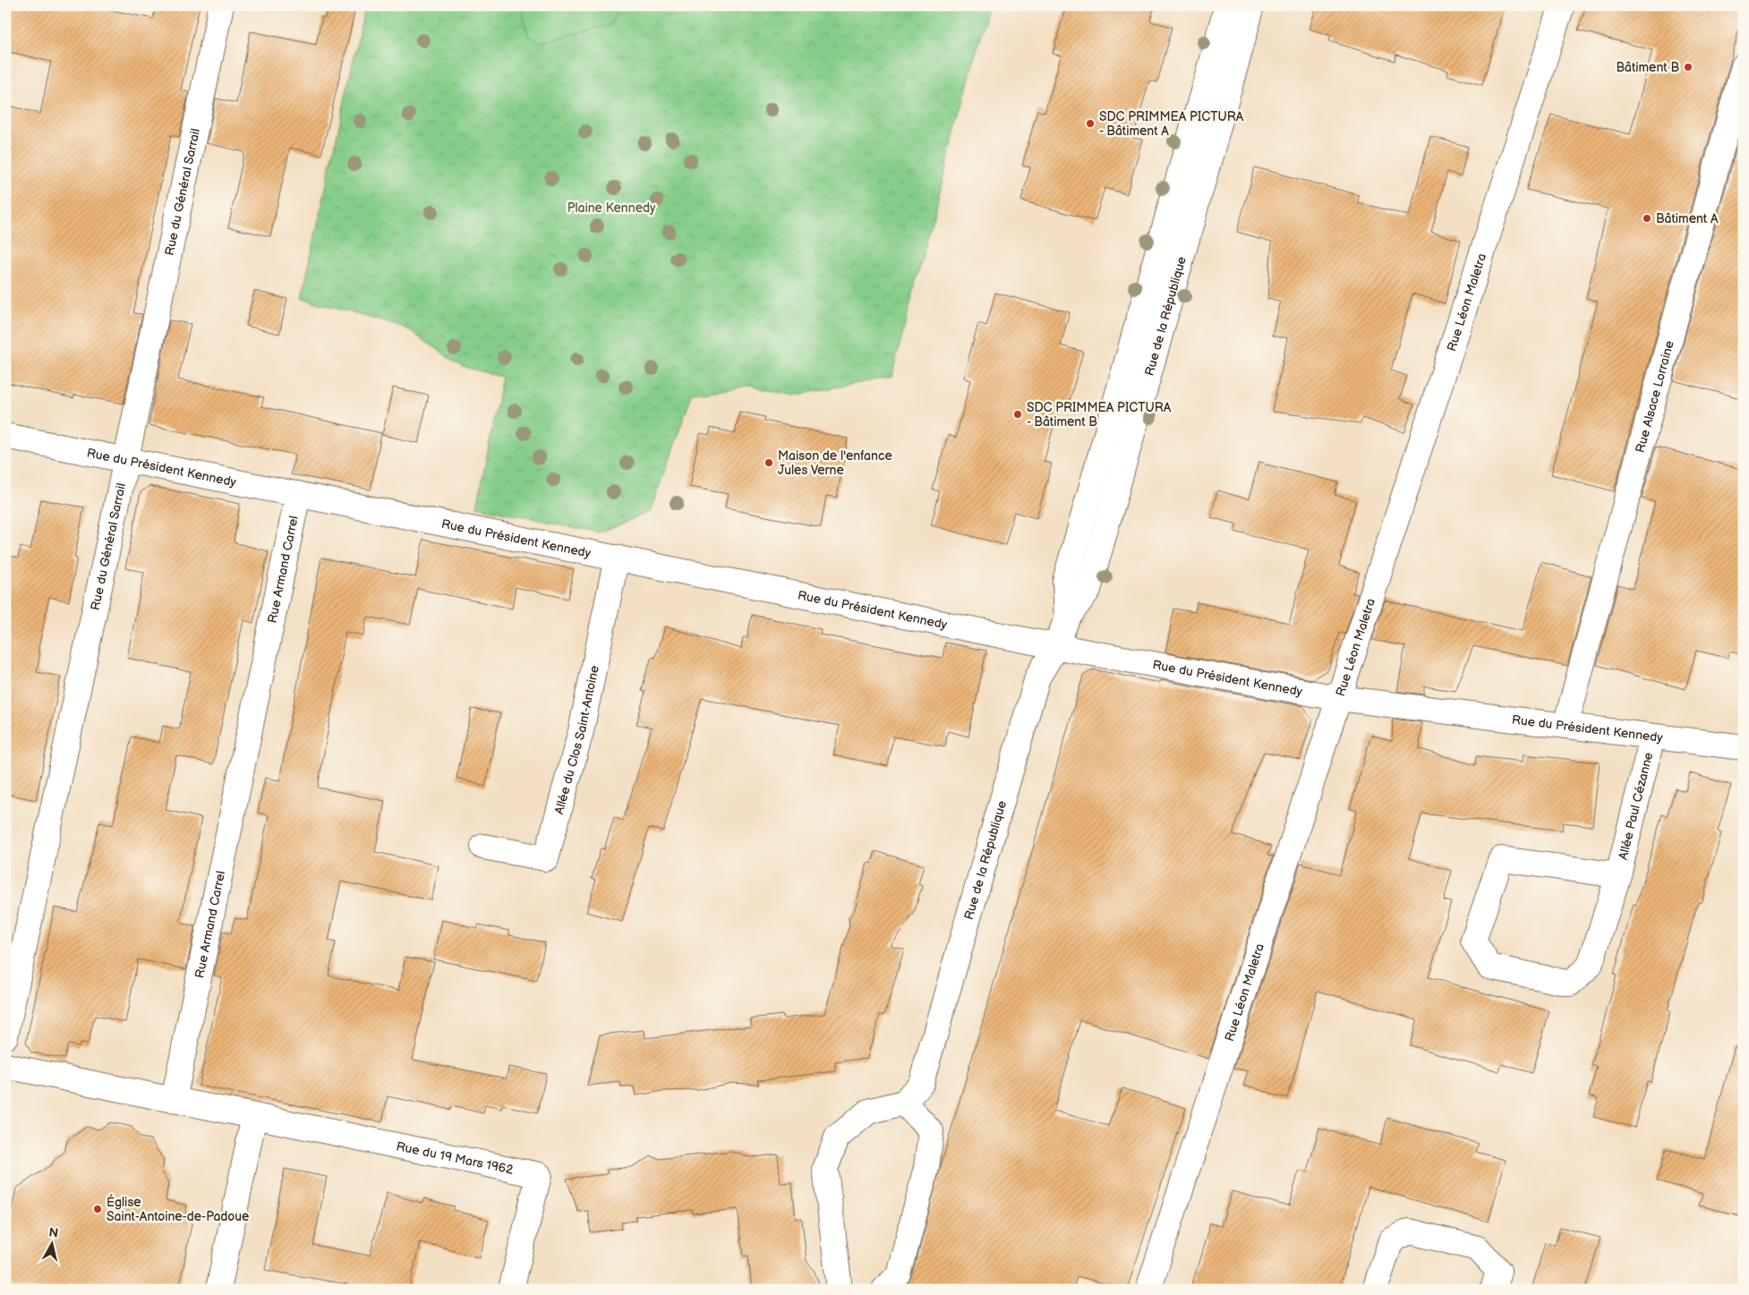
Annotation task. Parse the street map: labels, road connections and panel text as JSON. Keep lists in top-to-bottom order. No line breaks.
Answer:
{"streets":{"street":["Rue du Général Sarrail","Rue Léon Maletra","Rue de la République","Rue Alsace Lorraine","Rue du Président Kennedy","Rue Armand Carrel","Allée du Clos Saint-Antoine","Allée Paul Cézanne","Rue du 19 Mars 1962"]},"crossings":[["Rue du Général Sarrail","Rue du Président Kennedy"],["Rue Léon Maletra","Rue du Président Kennedy"],["Rue de la République","Rue du Président Kennedy"],["Rue Alsace Lorraine","Rue du Président Kennedy"],["Rue du Président Kennedy","Rue Armand Carrel"],["Rue du Président Kennedy","Allée du Clos Saint-Antoine"],["Rue du Président Kennedy","Allée Paul Cézanne"]],"parks":["Plaine Kennedy"],"places":["Bâtiment B","SDC PRIMMEA PICTURA - Bâtiment A","Bâtiment A","SDC PRIMMEA PICTURA - Bâtiment B","Maison de l'enfance Jules Verne","Église Saint-Antoine-de-Padoue"],"north":"top"}
